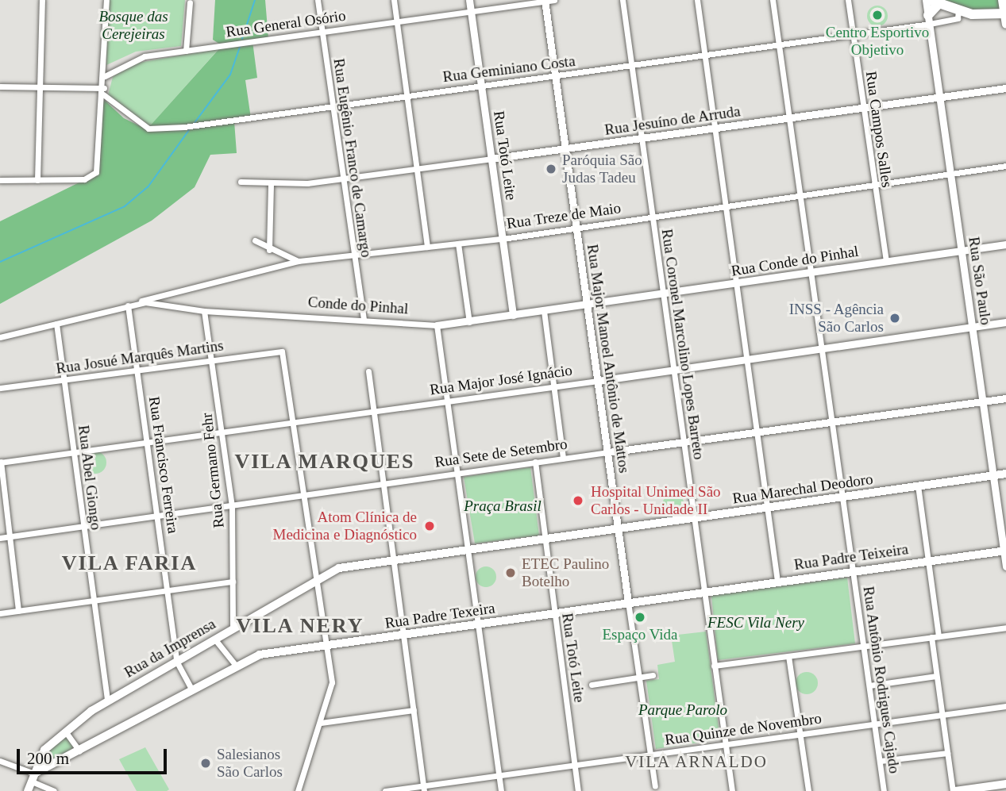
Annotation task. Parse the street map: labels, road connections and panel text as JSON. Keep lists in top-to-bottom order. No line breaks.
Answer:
{"streets":{"main road":["Rua Marechal Deodoro","Rua Padre Teixeira","Rua Padre Texeira","Rua da Imprensa"],"street":["Rua General Osório","Rua Geminiano Costa","Rua Jesuíno de Arruda","Rua Campos Salles","Rua Totó Leite","Rua Eugênio Franco de Camargo","Rua Treze de Maio","Rua Conde do Pinhal","Rua São Paulo","Conde do Pinhal","Rua Coronel Marcolino Lopes Barreto","Rua Josué Marquês Martins","Rua Major Manoel Antônio de Mattos","Rua Major José Ignácio","Rua Sete de Setembro","Rua Francisco Ferreira","Rua Germano Fehr","Rua Abel Giongo","Rua Antônio Rodrigues Cajado","Rua Quinze de Novembro"]},"crossings":[["Rua General Osório","Rua Totó Leite"],["Rua General Osório","Rua Eugênio Franco de Camargo"],["Rua General Osório","Rua Major Manoel Antônio de Mattos"],["Rua Geminiano Costa","Rua Campos Salles"],["Rua Geminiano Costa","Rua Totó Leite"],["Rua Geminiano Costa","Rua Eugênio Franco de Camargo"],["Rua Geminiano Costa","Rua São Paulo"],["Rua Geminiano Costa","Rua Coronel Marcolino Lopes Barreto"],["Rua Geminiano Costa","Rua Major Manoel Antônio de Mattos"],["Rua Geminiano Costa","Rua Antônio Rodrigues Cajado"],["Rua Jesuíno de Arruda","Rua Campos Salles"],["Rua Jesuíno de Arruda","Rua Totó Leite"],["Rua Jesuíno de Arruda","Rua Eugênio Franco de Camargo"],["Rua Jesuíno de Arruda","Rua São Paulo"],["Rua Jesuíno de Arruda","Rua Coronel Marcolino Lopes Barreto"],["Rua Jesuíno de Arruda","Rua Major Manoel Antônio de Mattos"],["Rua Jesuíno de Arruda","Rua Antônio Rodrigues Cajado"],["Rua Campos Salles","Rua Treze de Maio"],["Rua Campos Salles","Rua Conde do Pinhal"],["Rua Totó Leite","Rua Treze de Maio"],["Rua Totó Leite","Conde do Pinhal"],["Rua Totó Leite","Rua Sete de Setembro"],["Rua Totó Leite","Rua Marechal Deodoro"],["Rua Totó Leite","Rua Padre Texeira"],["Rua Totó Leite","Rua Quinze de Novembro"],["Rua Eugênio Franco de Camargo","Rua Treze de Maio"],["Rua Eugênio Franco de Camargo","Conde do Pinhal"],["Rua Treze de Maio","Rua São Paulo"],["Rua Treze de Maio","Conde do Pinhal"],["Rua Treze de Maio","Rua Coronel Marcolino Lopes Barreto"],["Rua Treze de Maio","Rua Major Manoel Antônio de Mattos"],["Rua Treze de Maio","Rua Francisco Ferreira"],["Rua Treze de Maio","Rua Antônio Rodrigues Cajado"],["Rua Conde do Pinhal","Rua São Paulo"],["Rua Conde do Pinhal","Conde do Pinhal"],["Rua Conde do Pinhal","Rua Coronel Marcolino Lopes Barreto"],["Rua Conde do Pinhal","Rua Major Manoel Antônio de Mattos"],["Rua Conde do Pinhal","Rua Antônio Rodrigues Cajado"],["Rua São Paulo","Rua Major José Ignácio"],["Rua São Paulo","Rua Sete de Setembro"],["Rua São Paulo","Rua Marechal Deodoro"],["Conde do Pinhal","Rua Major Manoel Antônio de Mattos"],["Conde do Pinhal","Rua Francisco Ferreira"],["Conde do Pinhal","Rua Germano Fehr"],["Rua Coronel Marcolino Lopes Barreto","Rua Major José Ignácio"],["Rua Coronel Marcolino Lopes Barreto","Rua Sete de Setembro"],["Rua Coronel Marcolino Lopes Barreto","Rua Marechal Deodoro"],["Rua Coronel Marcolino Lopes Barreto","Rua Padre Texeira"],["Rua Coronel Marcolino Lopes Barreto","Rua Quinze de Novembro"],["Rua Josué Marquês Martins","Rua Major José Ignácio"],["Rua Josué Marquês Martins","Rua Francisco Ferreira"],["Rua Josué Marquês Martins","Rua Germano Fehr"],["Rua Josué Marquês Martins","Rua Abel Giongo"],["Rua Major Manoel Antônio de Mattos","Rua Major José Ignácio"],["Rua Major Manoel Antônio de Mattos","Rua Sete de Setembro"],["Rua Major Manoel Antônio de Mattos","Rua Marechal Deodoro"],["Rua Major Manoel Antônio de Mattos","Rua Padre Texeira"],["Rua Major Manoel Antônio de Mattos","Rua Quinze de Novembro"],["Rua Major José Ignácio","Rua Francisco Ferreira"],["Rua Major José Ignácio","Rua Germano Fehr"],["Rua Major José Ignácio","Rua Abel Giongo"],["Rua Major José Ignácio","Rua Antônio Rodrigues Cajado"],["Rua Sete de Setembro","Rua Francisco Ferreira"],["Rua Sete de Setembro","Rua Germano Fehr"],["Rua Sete de Setembro","Rua Abel Giongo"],["Rua Sete de Setembro","Rua Antônio Rodrigues Cajado"],["Rua Francisco Ferreira","Rua da Imprensa"],["Rua Germano Fehr","Rua da Imprensa"],["Rua Abel Giongo","Rua da Imprensa"],["Rua Marechal Deodoro","Rua da Imprensa"],["Rua Marechal Deodoro","Rua Antônio Rodrigues Cajado"],["Rua Padre Teixeira","Rua Padre Texeira"],["Rua Padre Teixeira","Rua Antônio Rodrigues Cajado"],["Rua Padre Texeira","Rua da Imprensa"],["Rua Antônio Rodrigues Cajado","Rua Quinze de Novembro"]],"districts":["VILA MARQUES","VILA FARIA","VILA NERY","VILA ARNALDO"],"parks":["Bosque das Cerejeiras","Praça Brasil","FESC Vila Nery","Parque Parolo"],"places":["Centro Esportivo Objetivo","Paróquia São Judas Tadeu","INSS - Agência São Carlos","Hospital Unimed São Carlos - Unidade II","Atom Clínica de Medicina e Diagnóstico","ETEC Paulino Botelho","Espaço Vida","Salesianos São Carlos"],"scale_bar":"200 m"}
